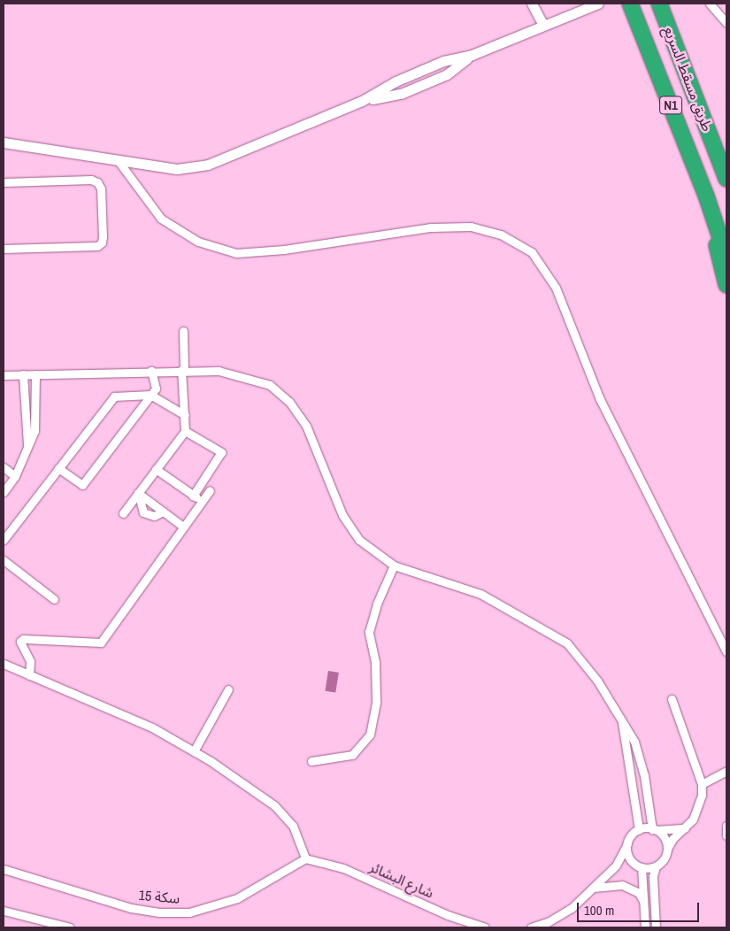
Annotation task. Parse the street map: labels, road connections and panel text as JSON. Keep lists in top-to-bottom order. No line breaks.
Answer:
{"streets":{"highway":["طريق مسقط السريع","N1"],"street":["شارع البشائر","سكة 15"]},"crossings":[["شارع البشائر","سكة 15"]],"scale_bar":"100 m"}
